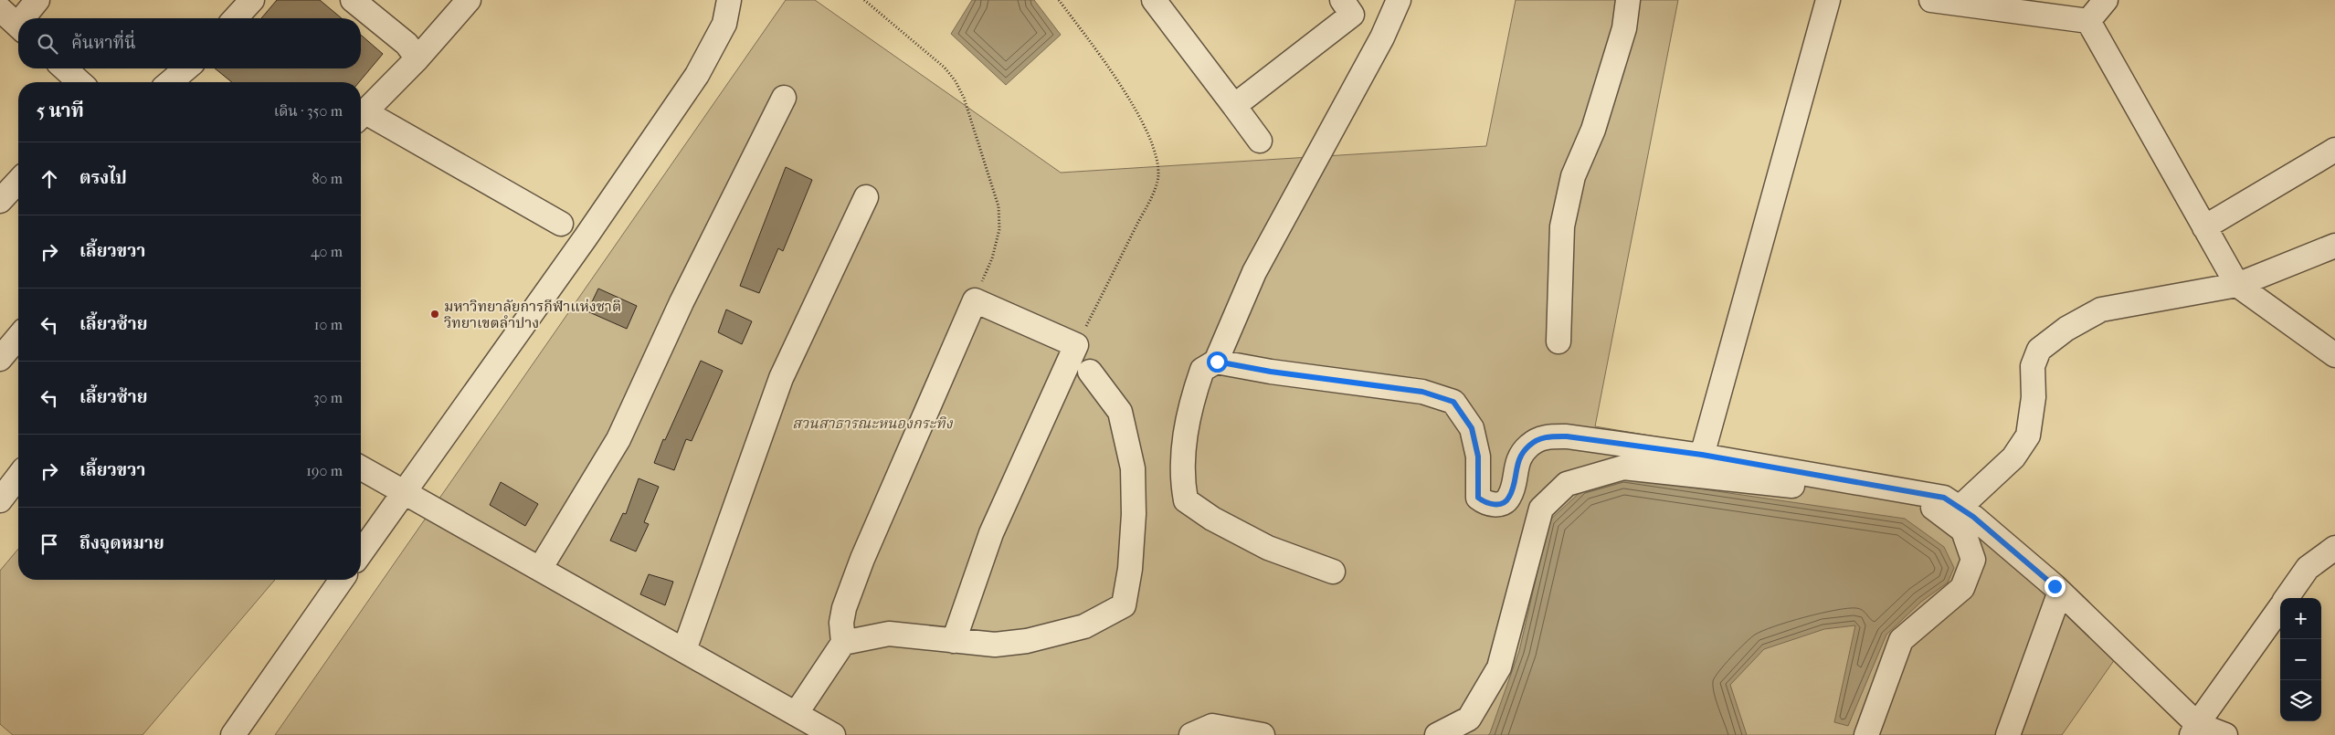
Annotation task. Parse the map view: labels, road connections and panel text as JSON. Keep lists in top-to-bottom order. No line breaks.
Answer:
{"parks":["สวนสาธารณะหนองกระทิง"],"places":["มหาวิทยาลัยการกีฬาแห่งชาติ วิทยาเขตลำปาง"],"page":{"search":"ค้นหาที่นี่","heading":["5 นาที","เดิน · 350 m"],"list":[["ตรงไป","80 m"],["เลี้ยวขวา","40 m"],["เลี้ยวซ้าย","10 m"],["เลี้ยวซ้าย","30 m"],["เลี้ยวขวา","190 m"],"ถึงจุดหมาย"],"map_buttons":["+","−"]}}
